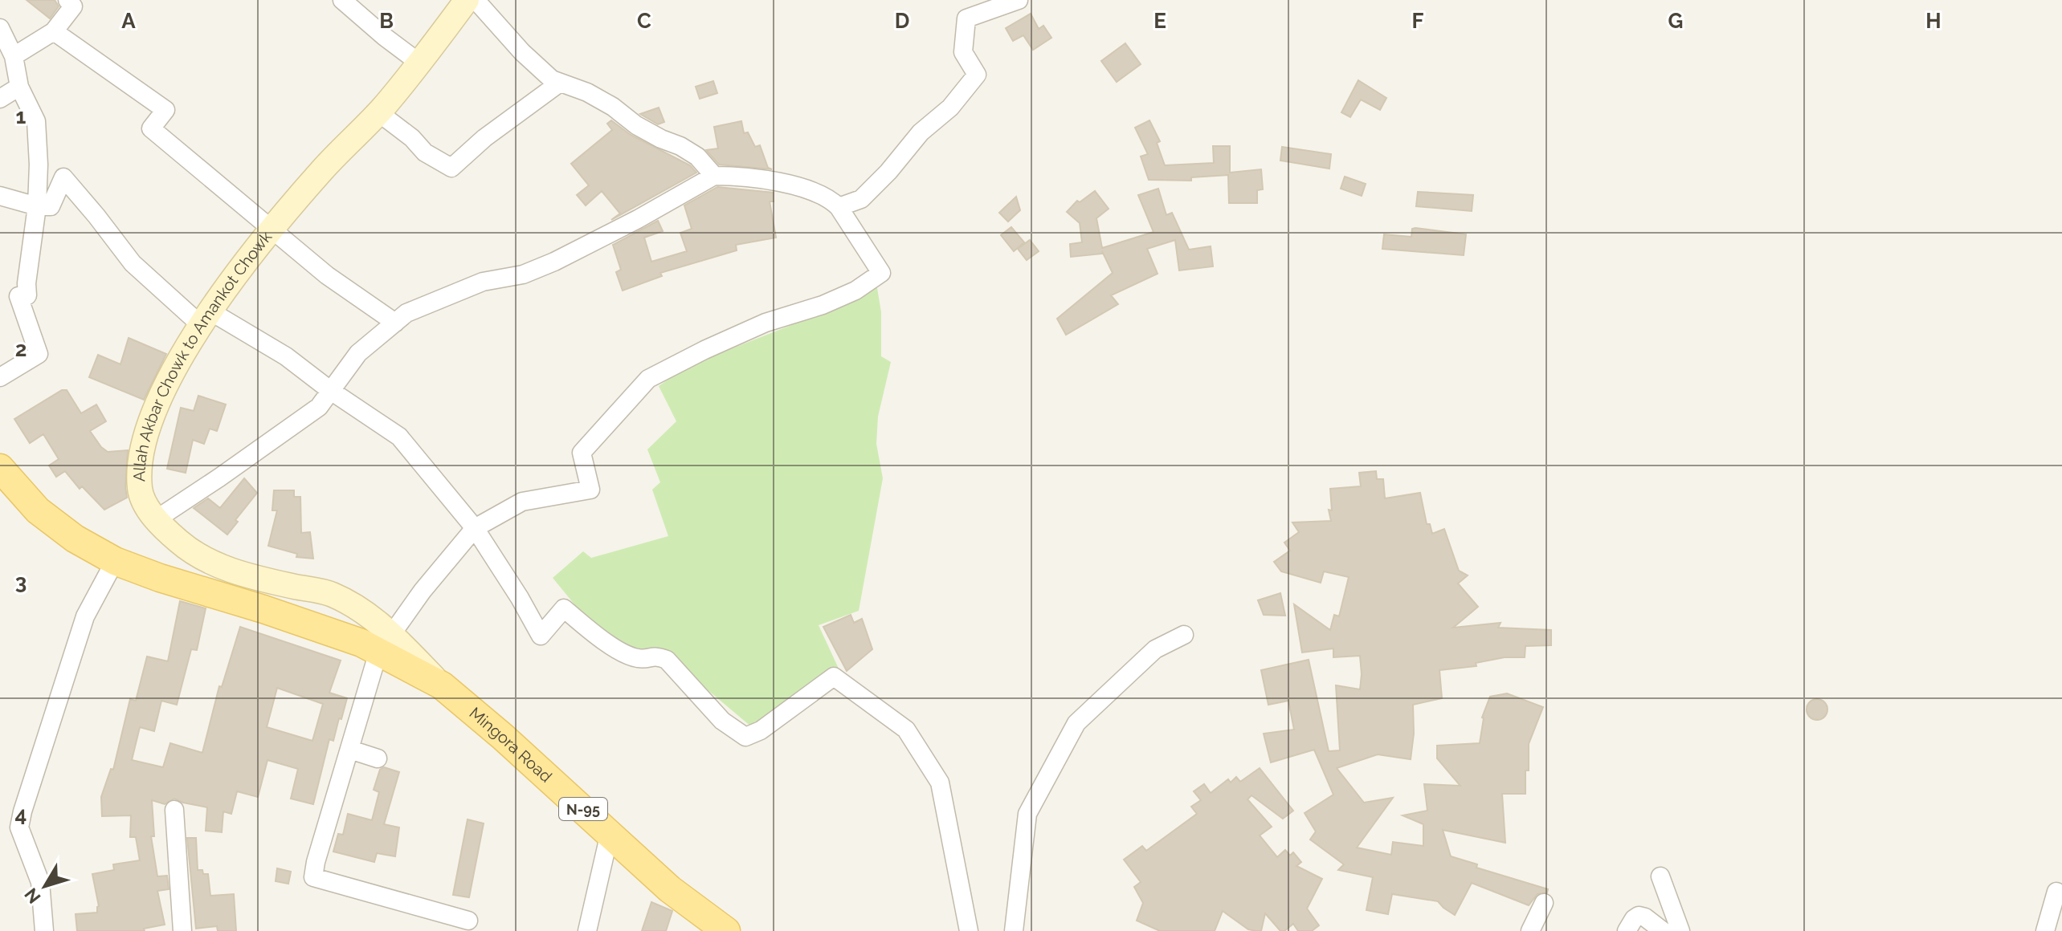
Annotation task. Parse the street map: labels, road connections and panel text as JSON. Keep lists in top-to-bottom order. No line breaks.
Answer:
{"streets":{"main road":["Allah Akbar Chowk to Amankot Chowk","Mingora Road","N-95"]},"crossings":[["Allah Akbar Chowk to Amankot Chowk","Mingora Road"],["Allah Akbar Chowk to Amankot Chowk","N-95"],["Mingora Road","N-95"]],"north":"bottom left","grid":{"columns":["A","B","C","D","E","F","G","H"],"rows":["1","2","3","4"]}}
